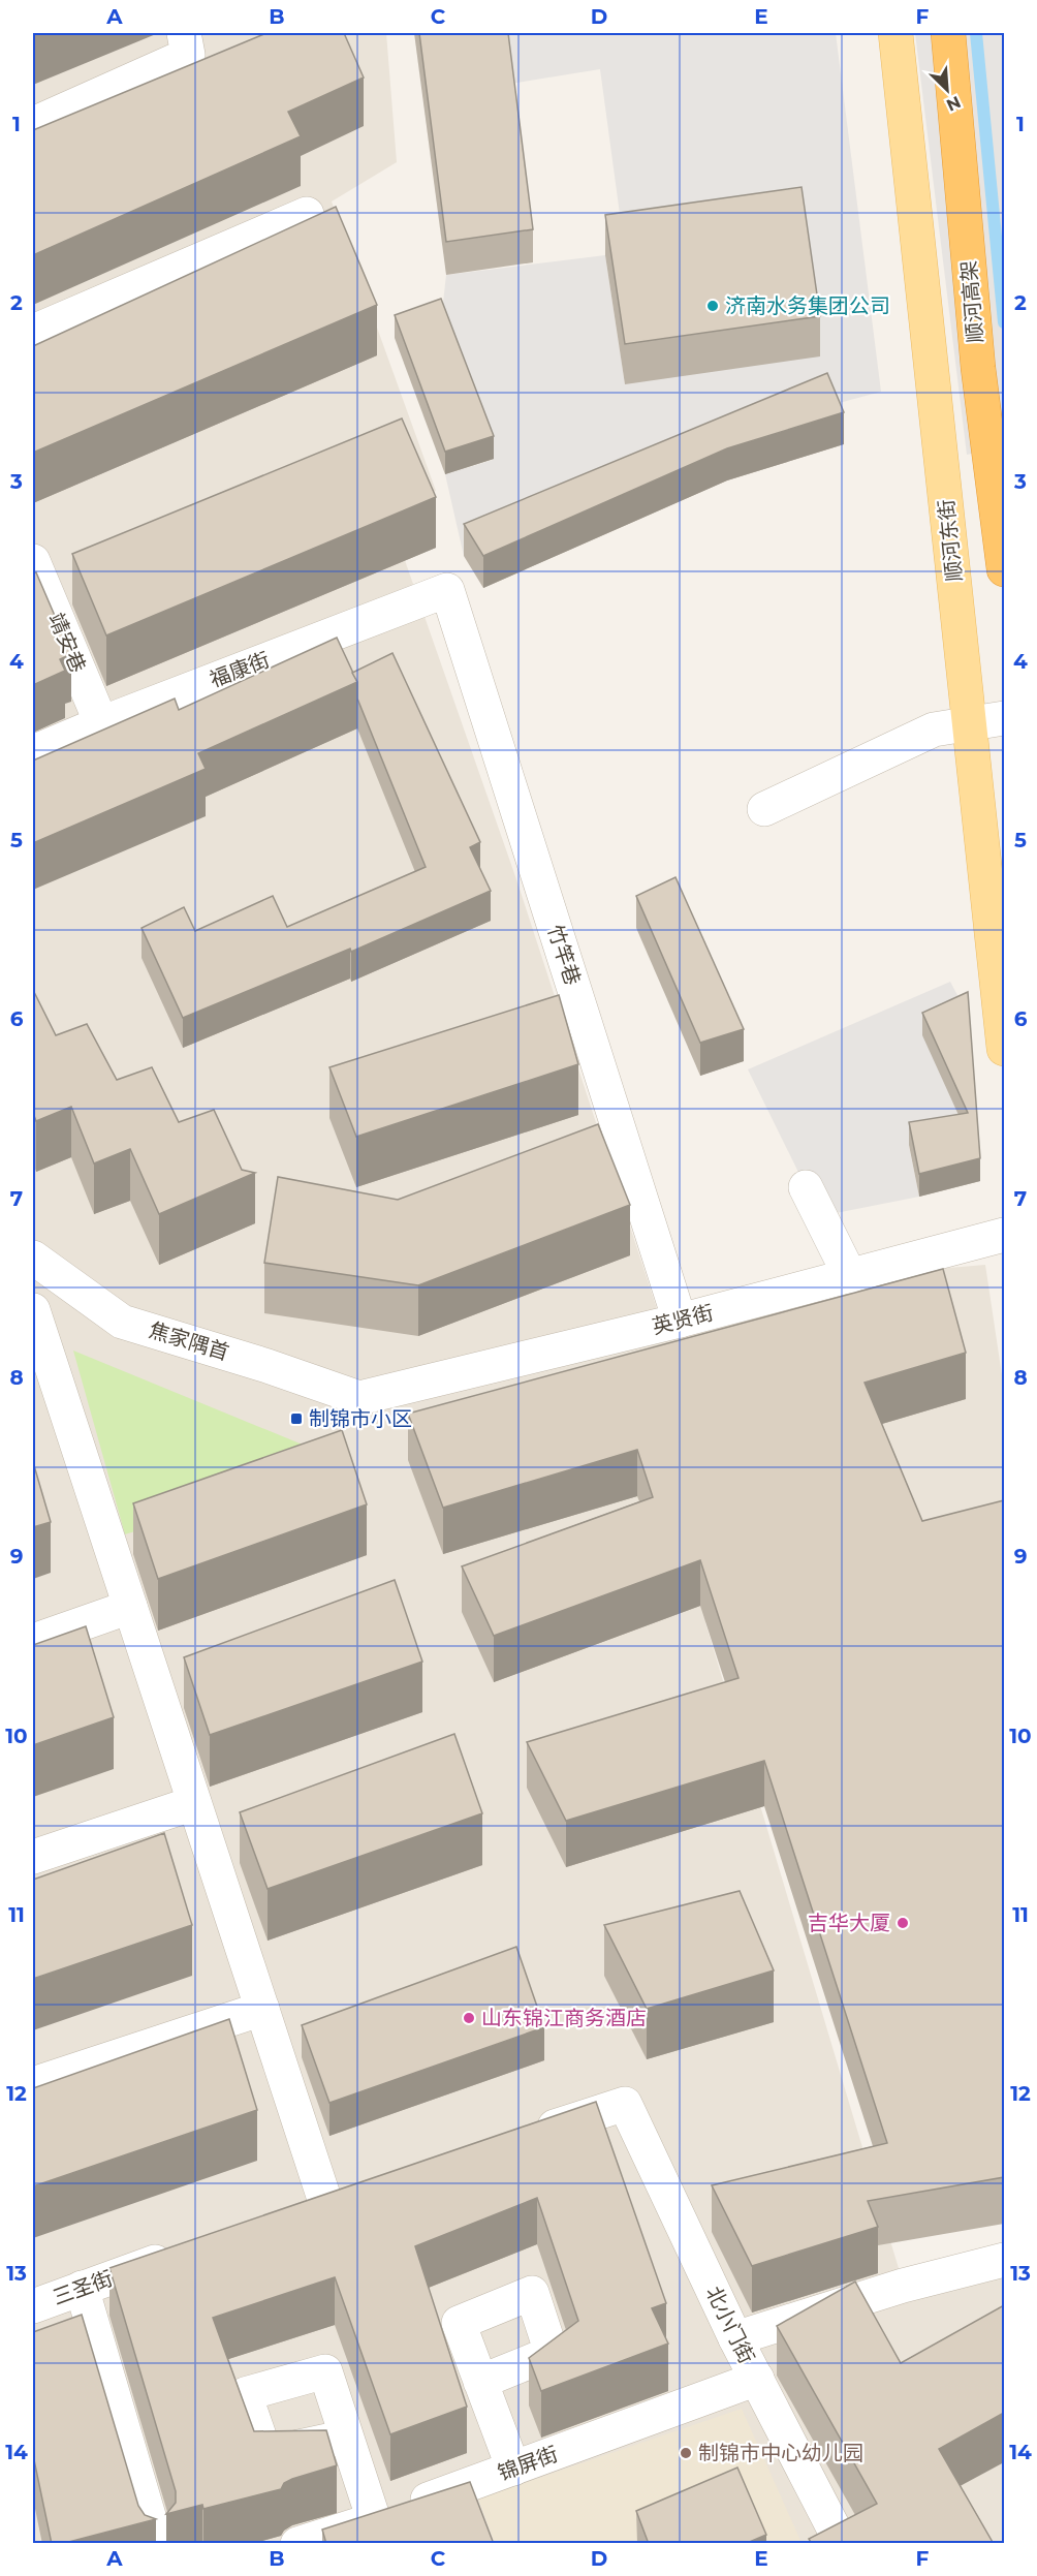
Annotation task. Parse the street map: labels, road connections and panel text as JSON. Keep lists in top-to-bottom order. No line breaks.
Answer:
{"streets":{"highway":["顺河高架"],"main road":["顺河东街"],"street":["靖安巷","福康街","竹竿巷","英贤街","焦家隅首","三圣街","北小门街","锦屏街"]},"crossings":[["靖安巷","福康街"],["福康街","竹竿巷"],["竹竿巷","英贤街"],["英贤街","焦家隅首"],["北小门街","锦屏街"]],"places":{"other":["济南水务集团公司","吉华大厦","山东锦江商务酒店","制锦市中心幼儿园"],"transit":["制锦市小区"]},"north":"bottom right","grid":{"columns":["A","B","C","D","E","F"],"rows":["1","2","3","4","5","6","7","8","9","10","11","12","13","14"]}}
